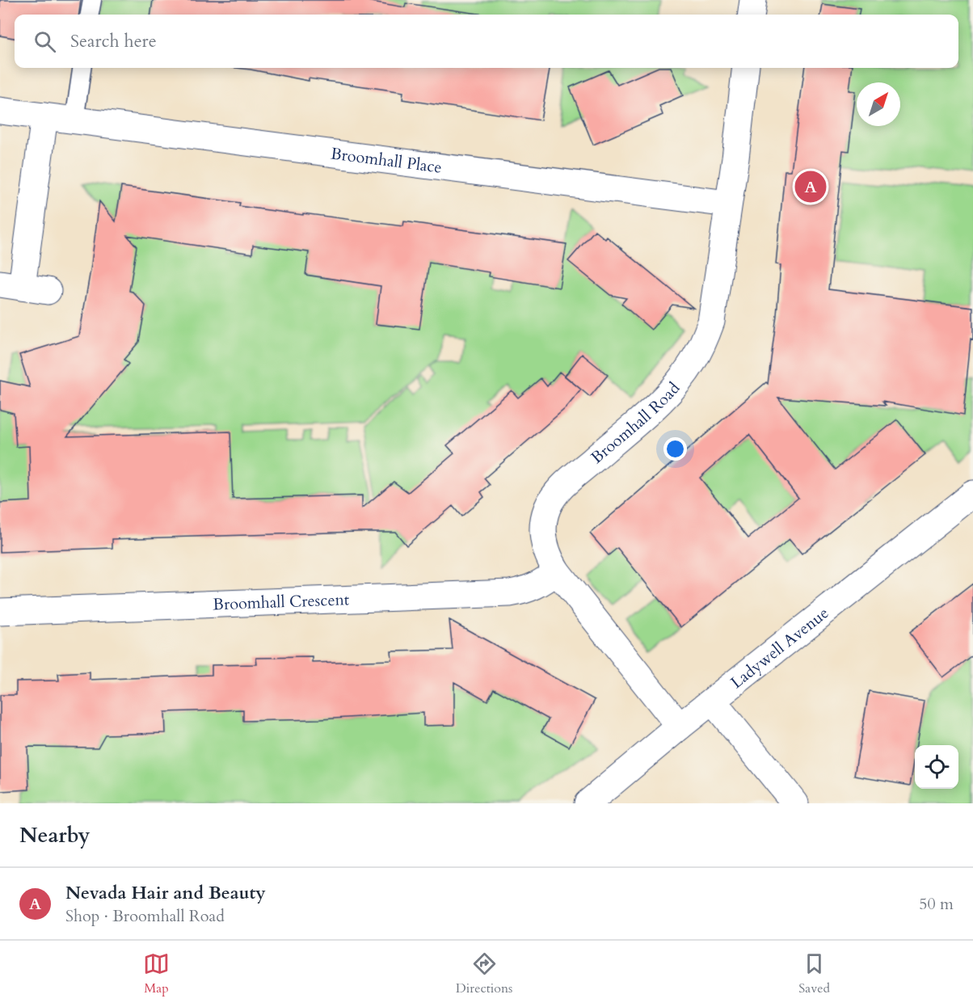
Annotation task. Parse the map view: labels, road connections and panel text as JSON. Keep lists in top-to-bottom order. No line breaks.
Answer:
{"streets":{"street":["Broomhall Place","Broomhall Road","Broomhall Crescent","Ladywell Avenue"]},"crossings":[["Broomhall Place","Broomhall Road"],["Broomhall Road","Broomhall Crescent"],["Broomhall Road","Ladywell Avenue"]],"north":"top right","page":{"search":"Search here","pins":"A","heading":"Nearby","list":[{"mark":"A","name":"Nevada Hair and Beauty","note":"Shop · Broomhall Road","value":"50 m"}],"nav":["Map","Directions","Saved"]}}
